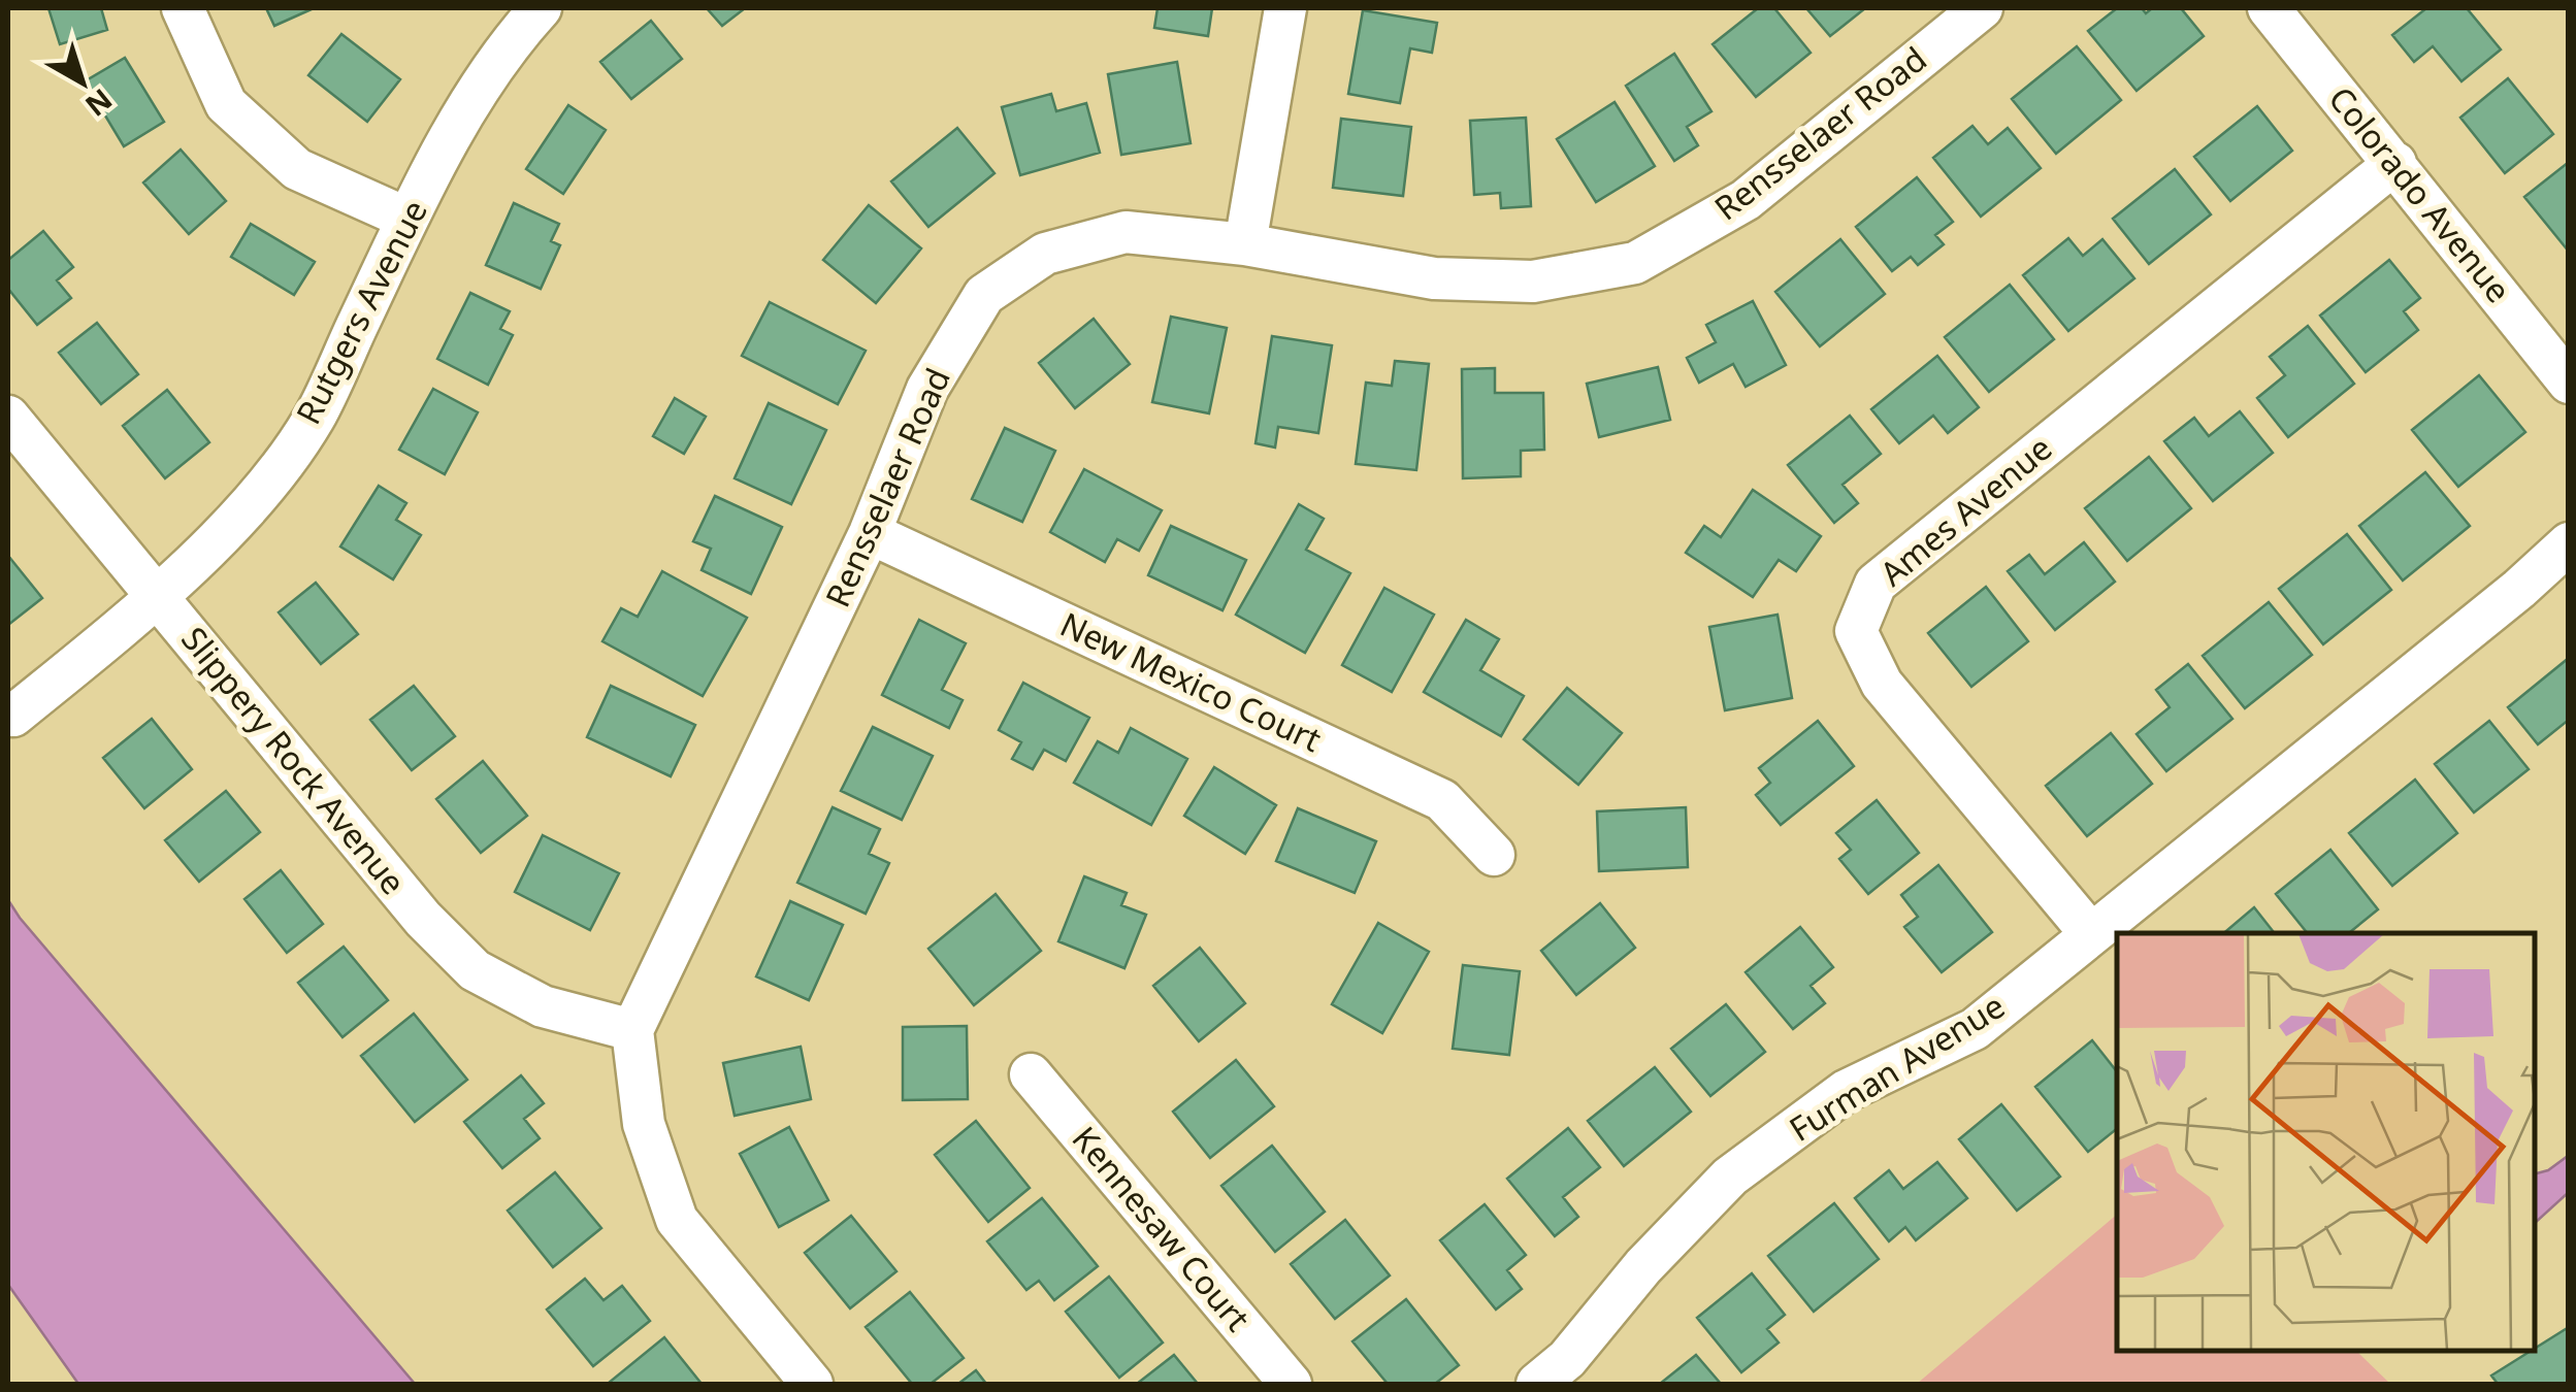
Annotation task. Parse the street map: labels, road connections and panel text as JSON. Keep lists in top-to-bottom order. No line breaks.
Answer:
{"streets":{"street":["Rensselaer Road","Colorado Avenue","Rutgers Avenue","Ames Avenue","New Mexico Court","Slippery Rock Avenue","Furman Avenue","Kennesaw Court"]},"crossings":[["Rensselaer Road","New Mexico Court"],["Rensselaer Road","Slippery Rock Avenue"],["Colorado Avenue","Ames Avenue"],["Rutgers Avenue","Slippery Rock Avenue"],["Ames Avenue","Furman Avenue"]],"north":"bottom right"}
